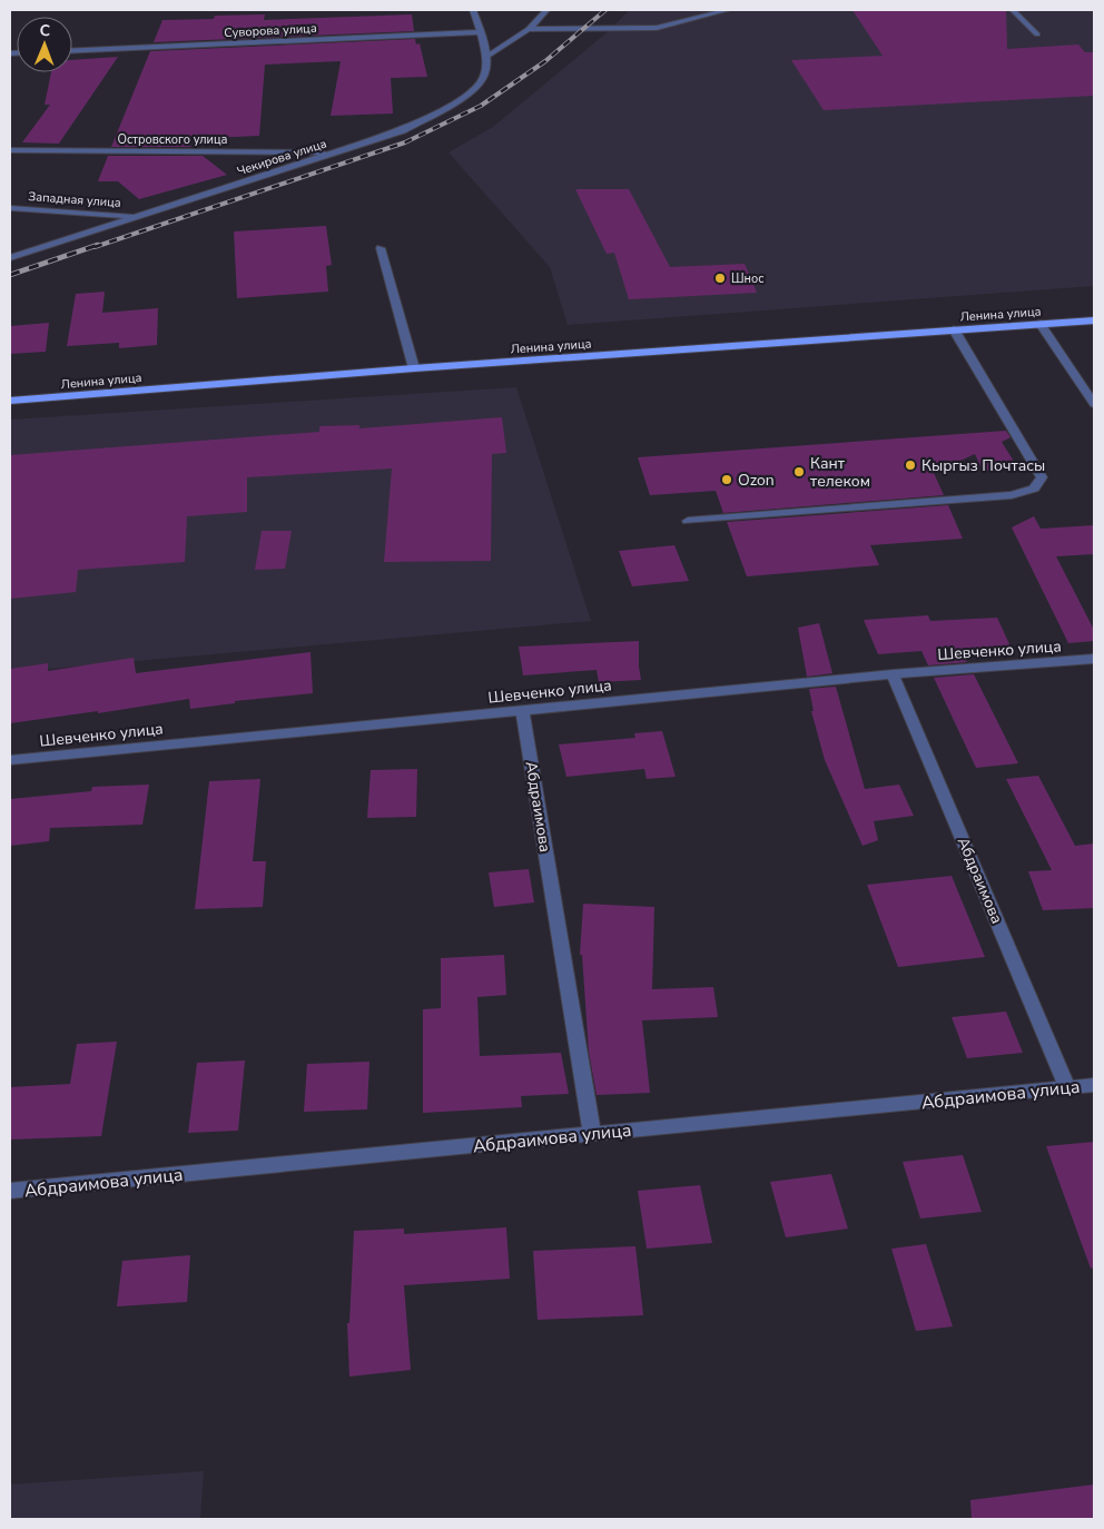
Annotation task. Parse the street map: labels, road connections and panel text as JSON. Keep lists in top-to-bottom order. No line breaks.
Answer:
{"streets":{"main road":["Ленина улица"],"street":["Суворова улица","Островского улица","Чекирова улица","Западная улица","Шевченко улица","Абдраимова","Абдраимова улица"]},"crossings":[["Суворова улица","Чекирова улица"],["Островского улица","Чекирова улица"],["Чекирова улица","Западная улица"],["Шевченко улица","Абдраимова"],["Абдраимова","Абдраимова улица"]],"places":["Шнос","Кыргыз Почтасы","Кант телеком","Ozon"],"north":"top"}
